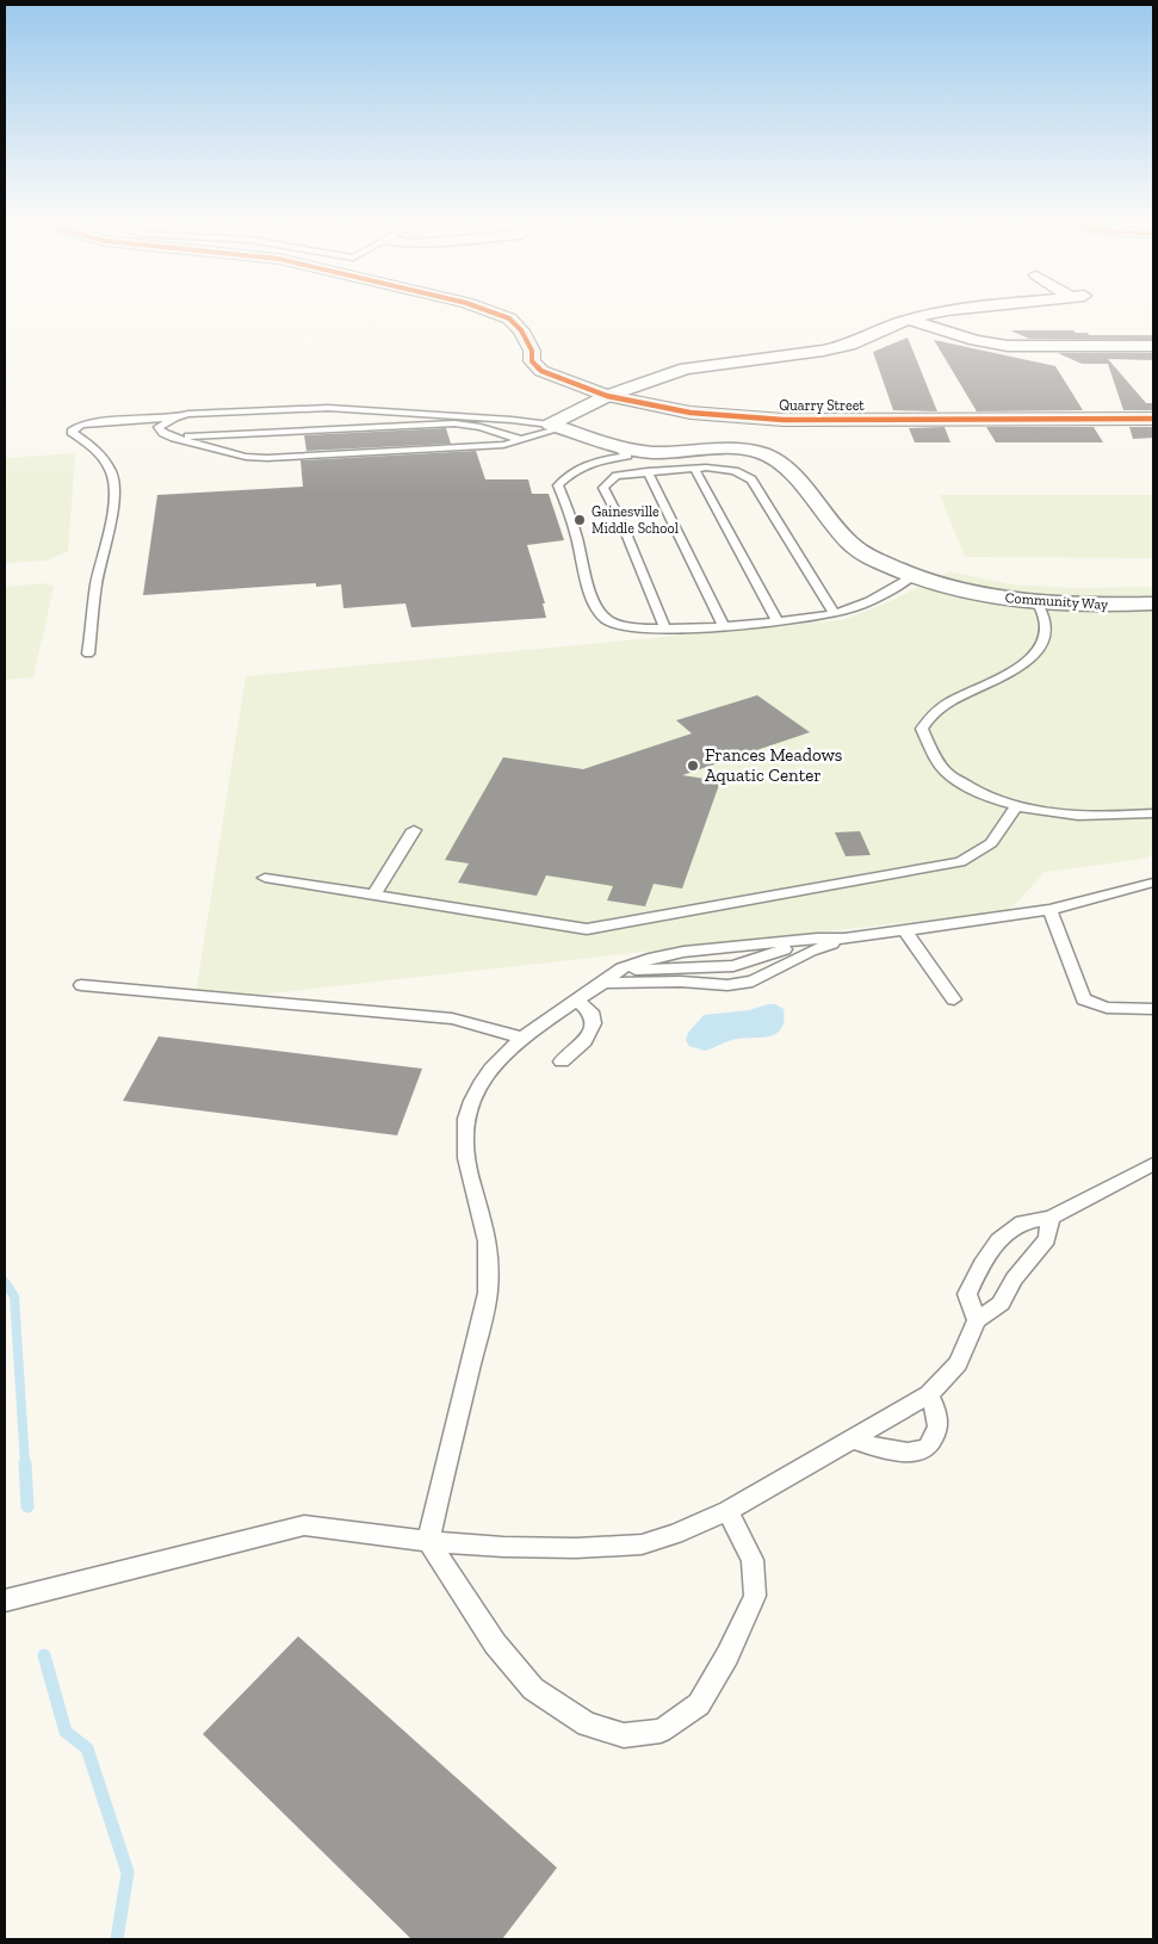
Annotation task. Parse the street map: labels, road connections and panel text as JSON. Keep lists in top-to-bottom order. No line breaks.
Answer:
{"streets":{"street":["Quarry Street","Community Way"]},"places":["Gainesville Middle School","Frances Meadows Aquatic Center"]}
